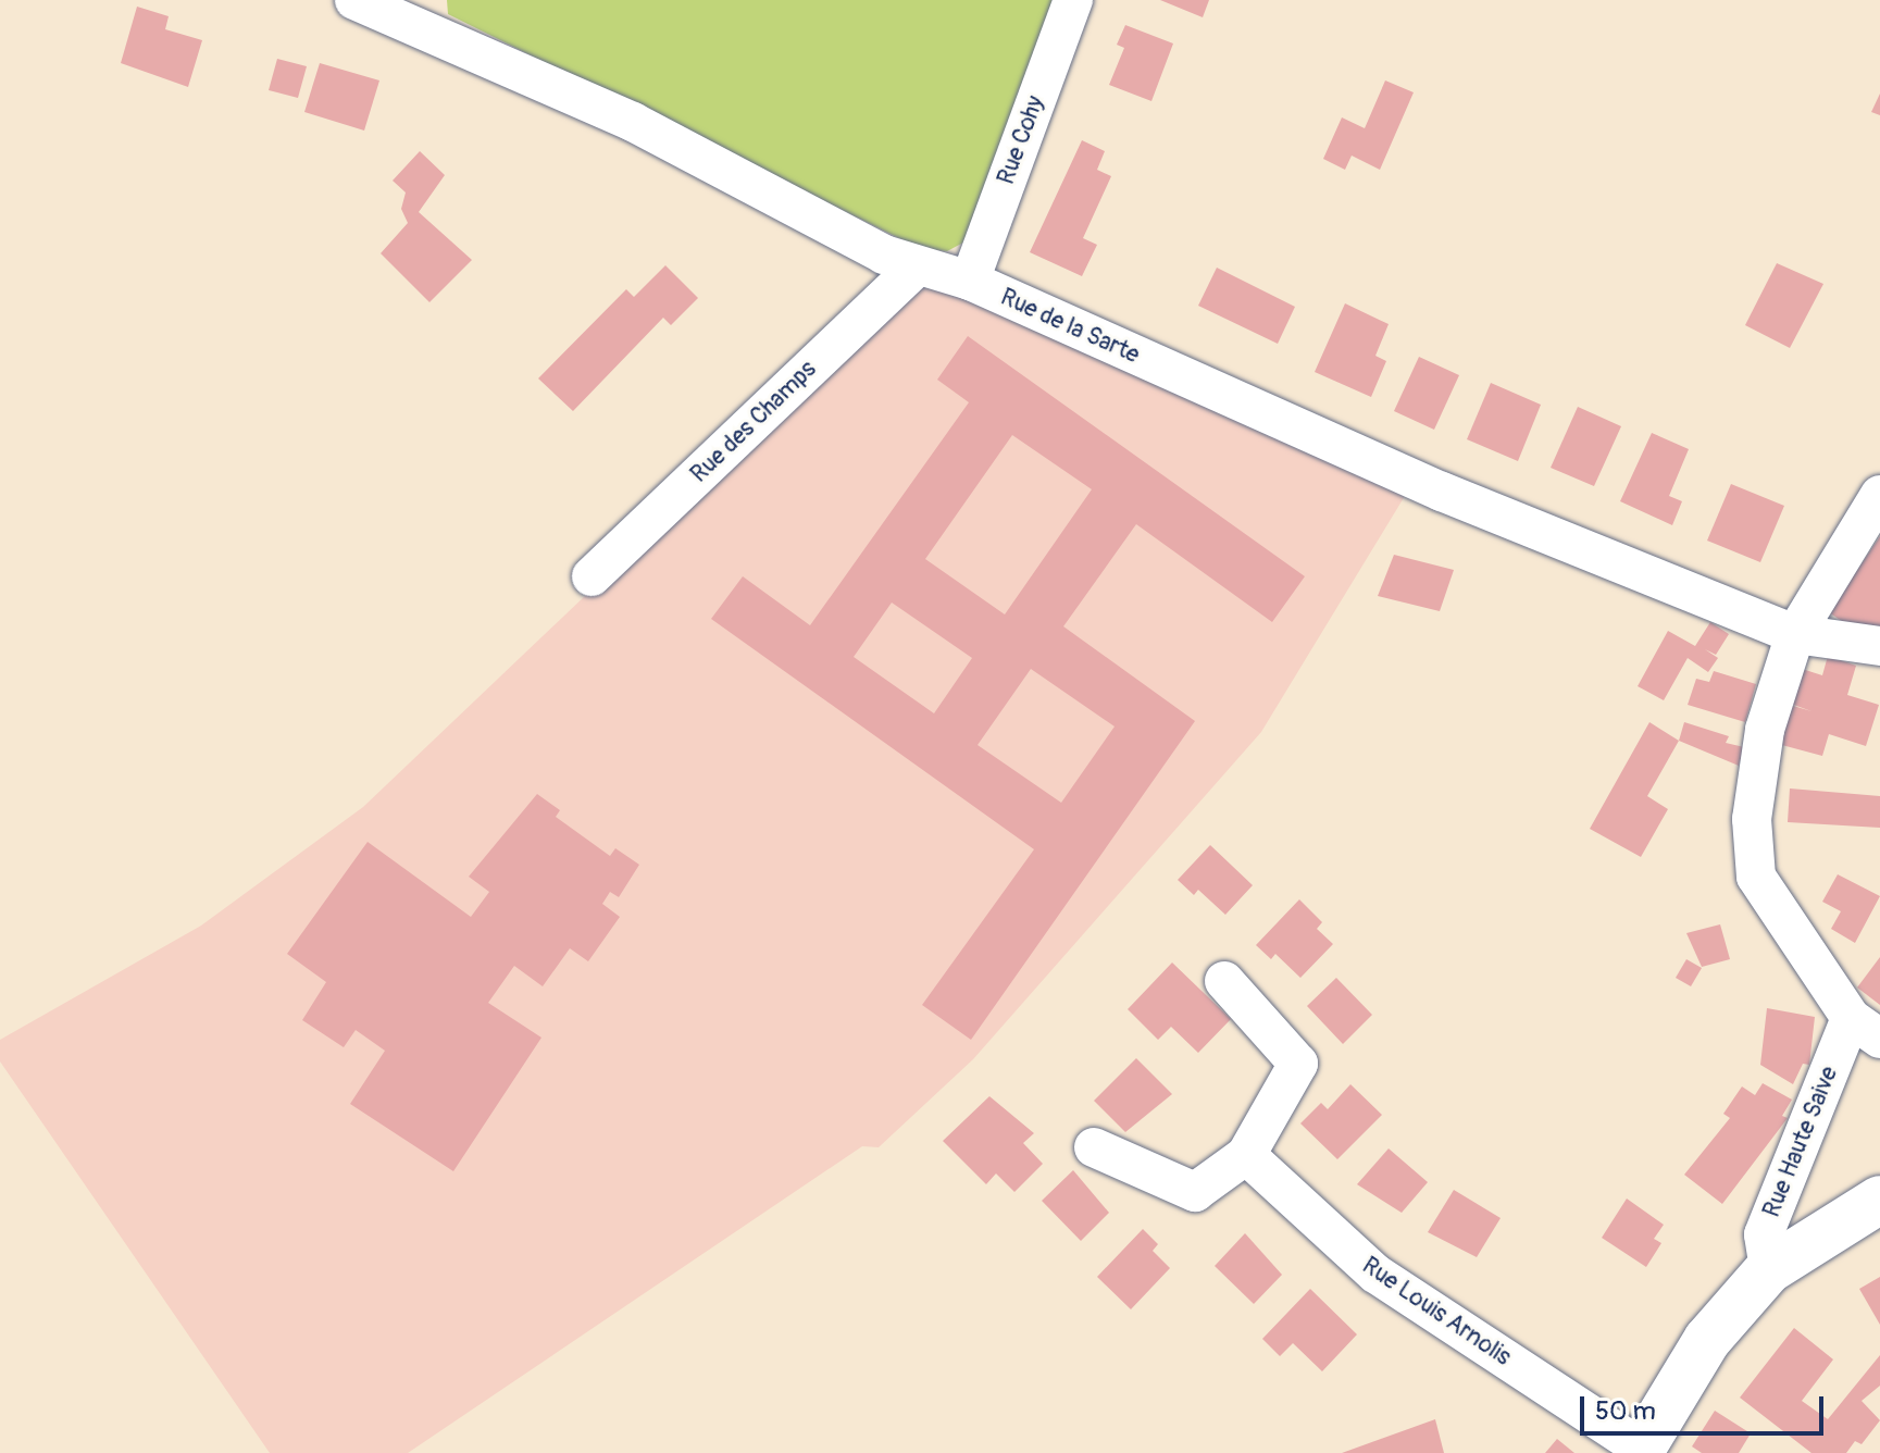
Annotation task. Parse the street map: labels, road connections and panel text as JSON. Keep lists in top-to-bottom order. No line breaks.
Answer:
{"streets":{"street":["Rue Cohy","Rue de la Sarte","Rue des Champs","Rue Haute Saive","Rue Louis Arnolis"]},"crossings":[["Rue Cohy","Rue de la Sarte"],["Rue de la Sarte","Rue des Champs"],["Rue de la Sarte","Rue Haute Saive"],["Rue Haute Saive","Rue Louis Arnolis"]],"scale_bar":"50 m"}
